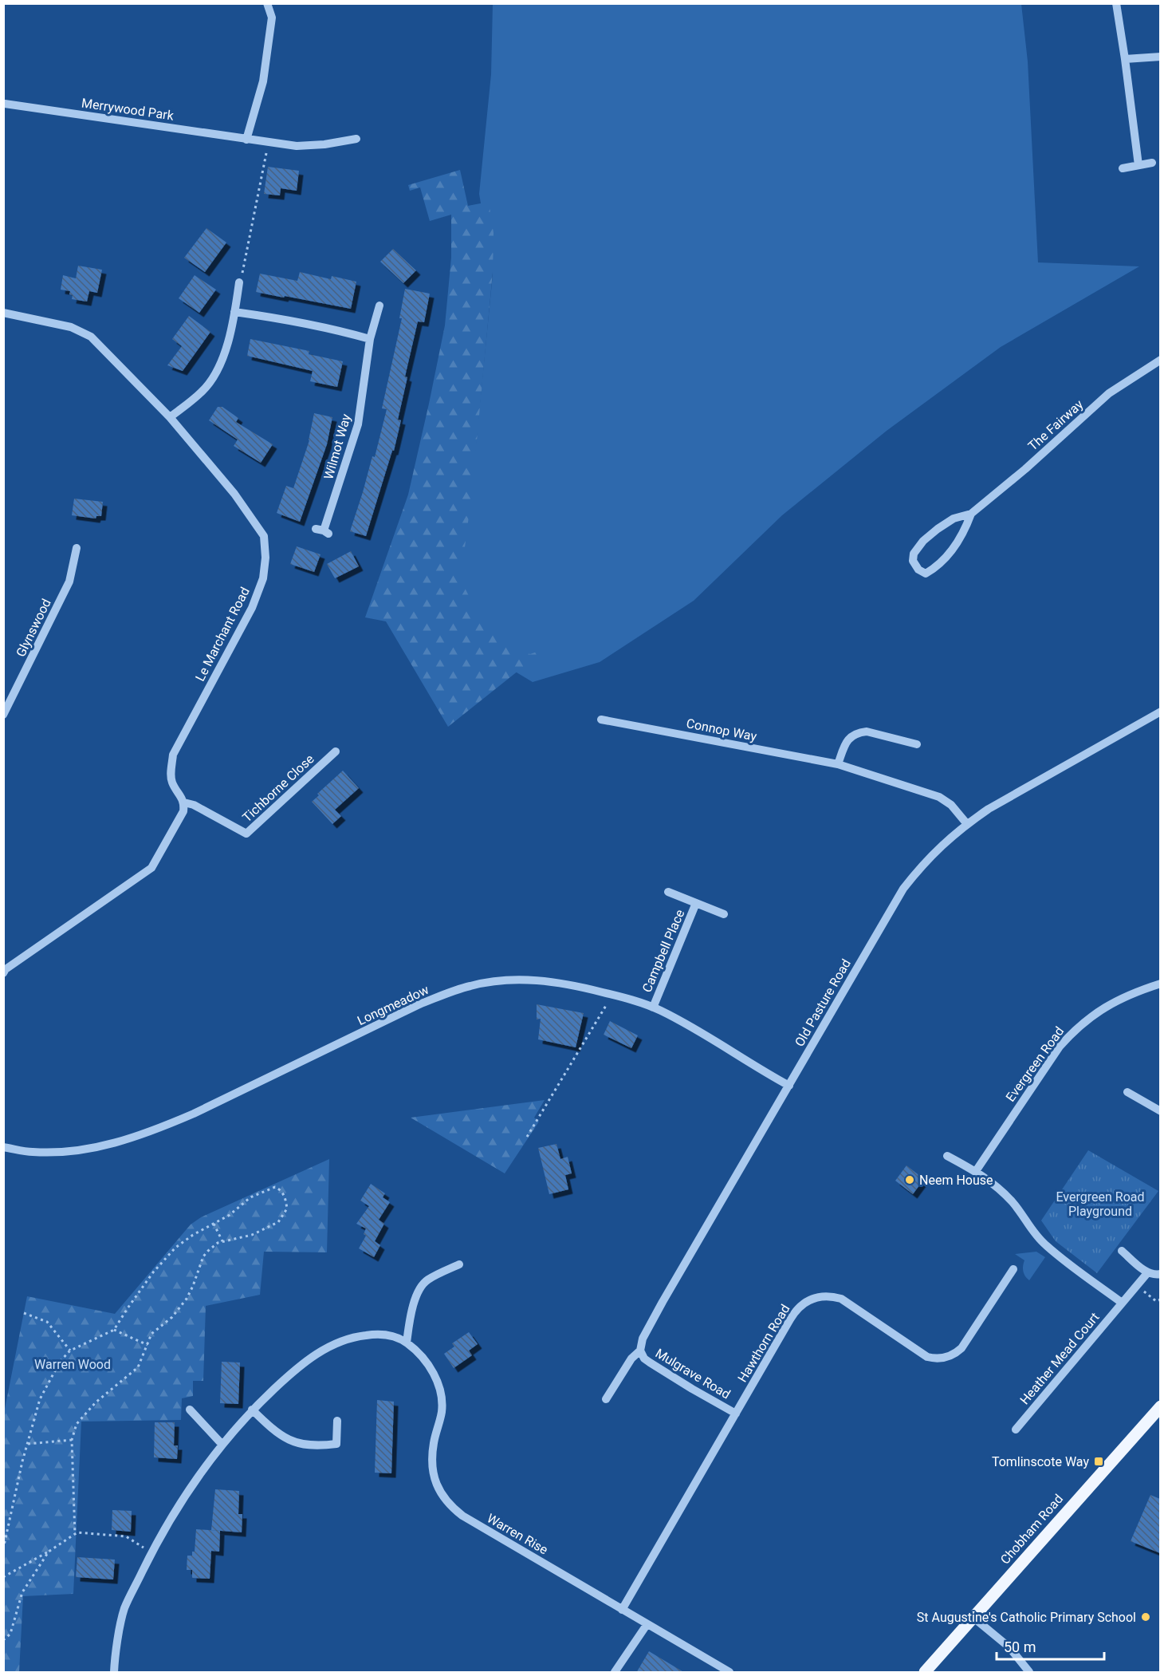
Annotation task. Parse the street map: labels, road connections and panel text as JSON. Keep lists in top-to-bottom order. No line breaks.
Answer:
{"streets":{"main road":["Chobham Road"],"street":["Merrywood Park","The Fairway","Wilmot Way","Glynswood","Le Marchant Road","Connop Way","Tichborne Close","Campbell Place","Old Pasture Road","Longmeadow","Evergreen Road","Hawthorn Road","Heather Mead Court","Mulgrave Road","Warren Rise"]},"crossings":[["Le Marchant Road","Tichborne Close"],["Connop Way","Old Pasture Road"],["Campbell Place","Longmeadow"],["Old Pasture Road","Longmeadow"],["Old Pasture Road","Mulgrave Road"],["Hawthorn Road","Mulgrave Road"],["Hawthorn Road","Warren Rise"]],"parks":["Evergreen Road Playground","Warren Wood"],"places":{"other":["Neem House","St Augustine's Catholic Primary School"],"transit":["Tomlinscote Way"]},"scale_bar":"50 m"}
